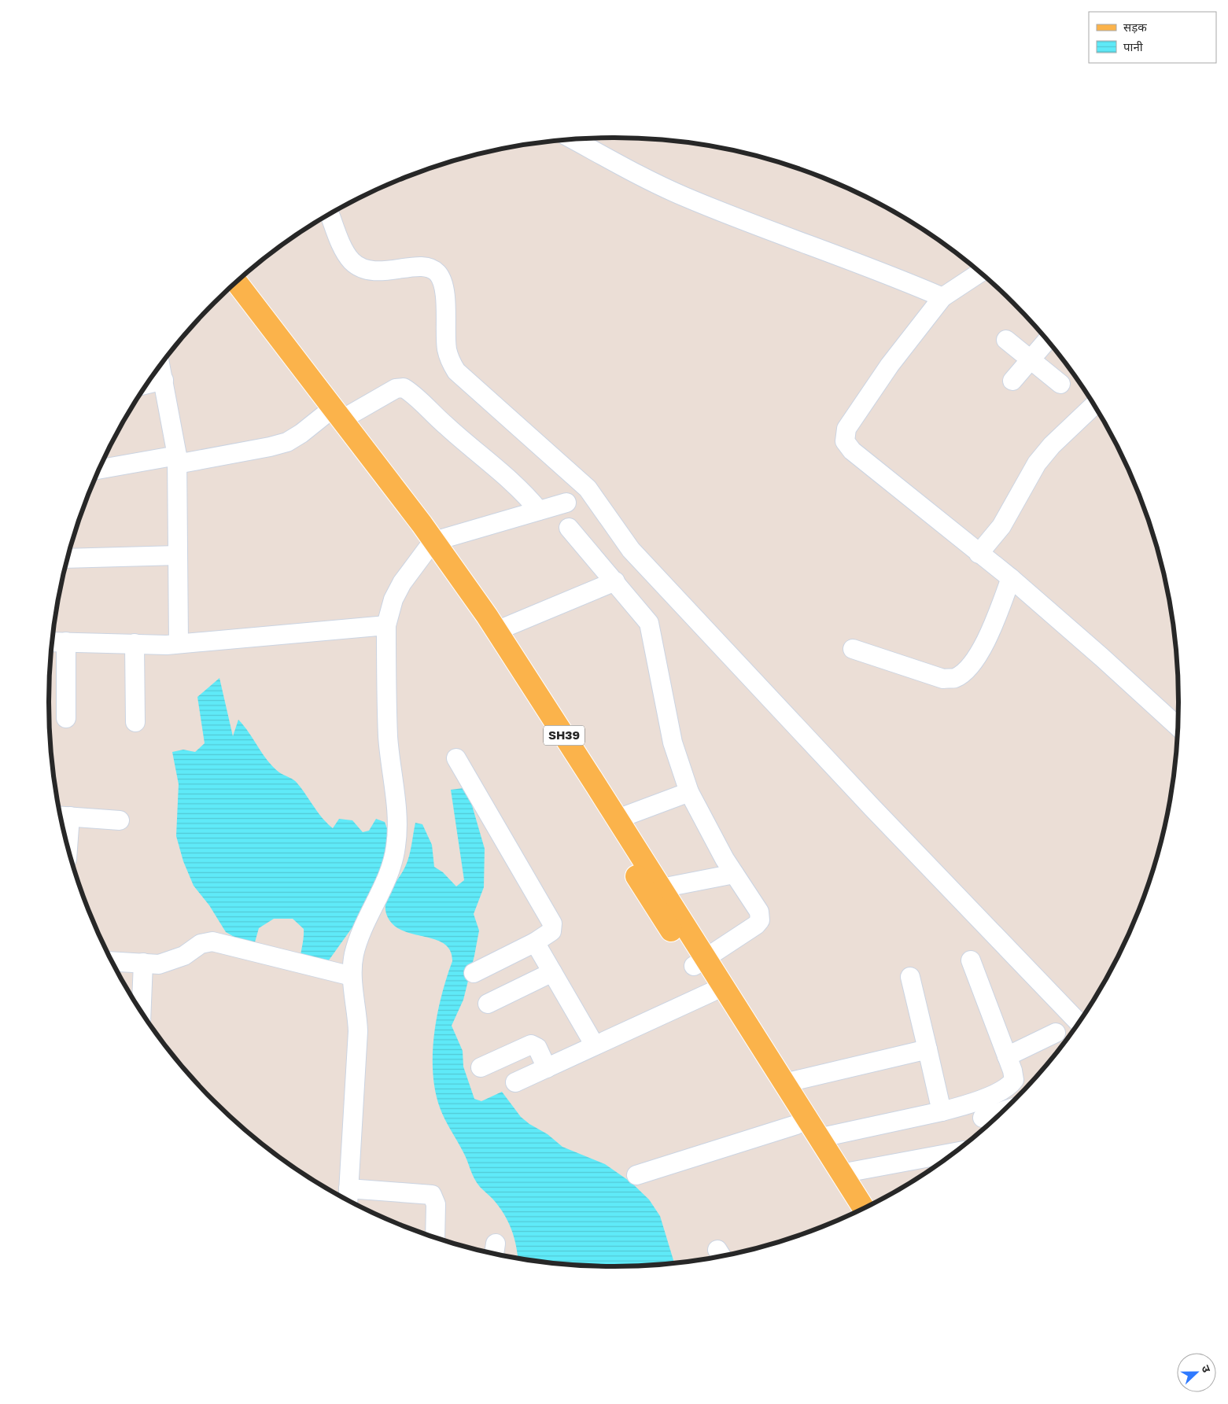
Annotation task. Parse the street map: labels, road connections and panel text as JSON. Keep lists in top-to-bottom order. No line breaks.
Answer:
{"streets":{"main road":["SH39"]},"legend":["सड़क","पानी"],"north":"right"}
